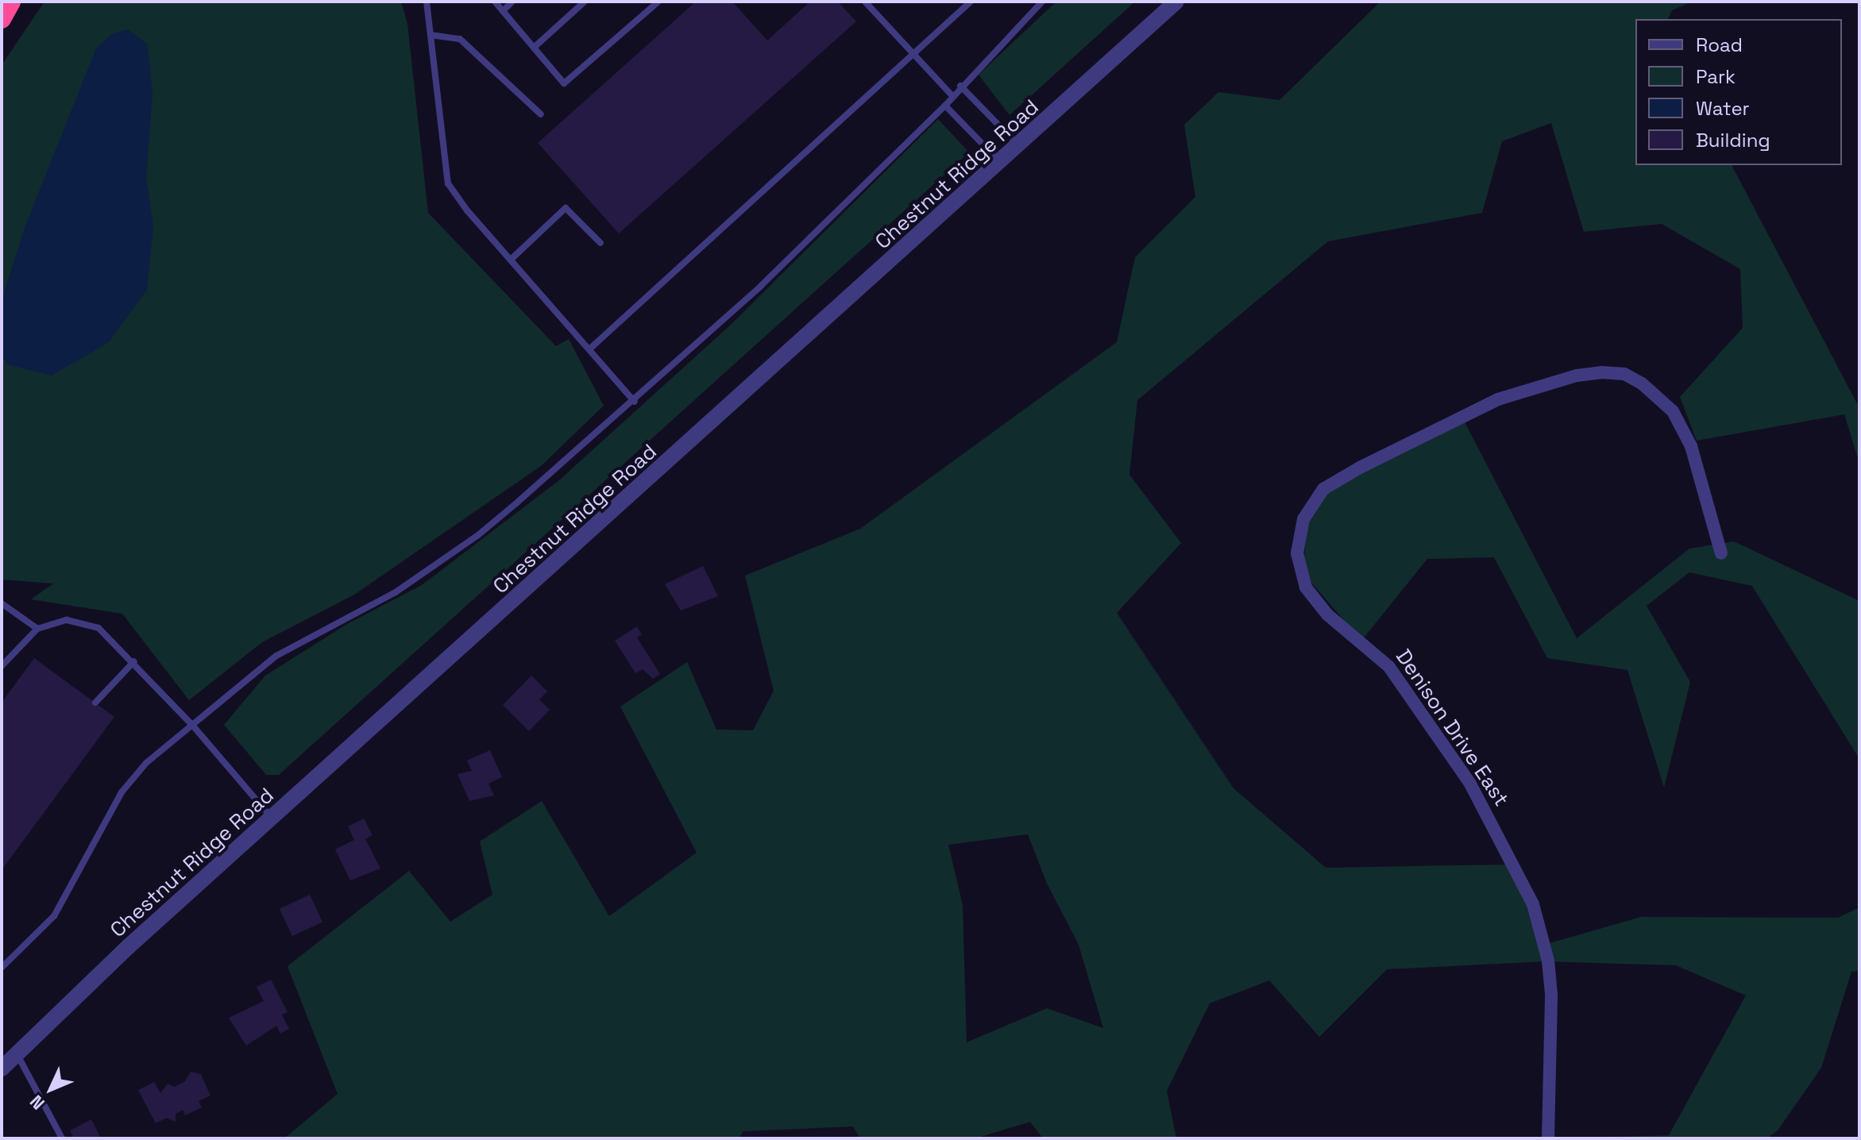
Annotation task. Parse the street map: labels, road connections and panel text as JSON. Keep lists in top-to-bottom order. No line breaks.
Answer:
{"streets":{"street":["Chestnut Ridge Road","Denison Drive East"]},"legend":["Road","Park","Water","Building"],"north":"bottom left"}
